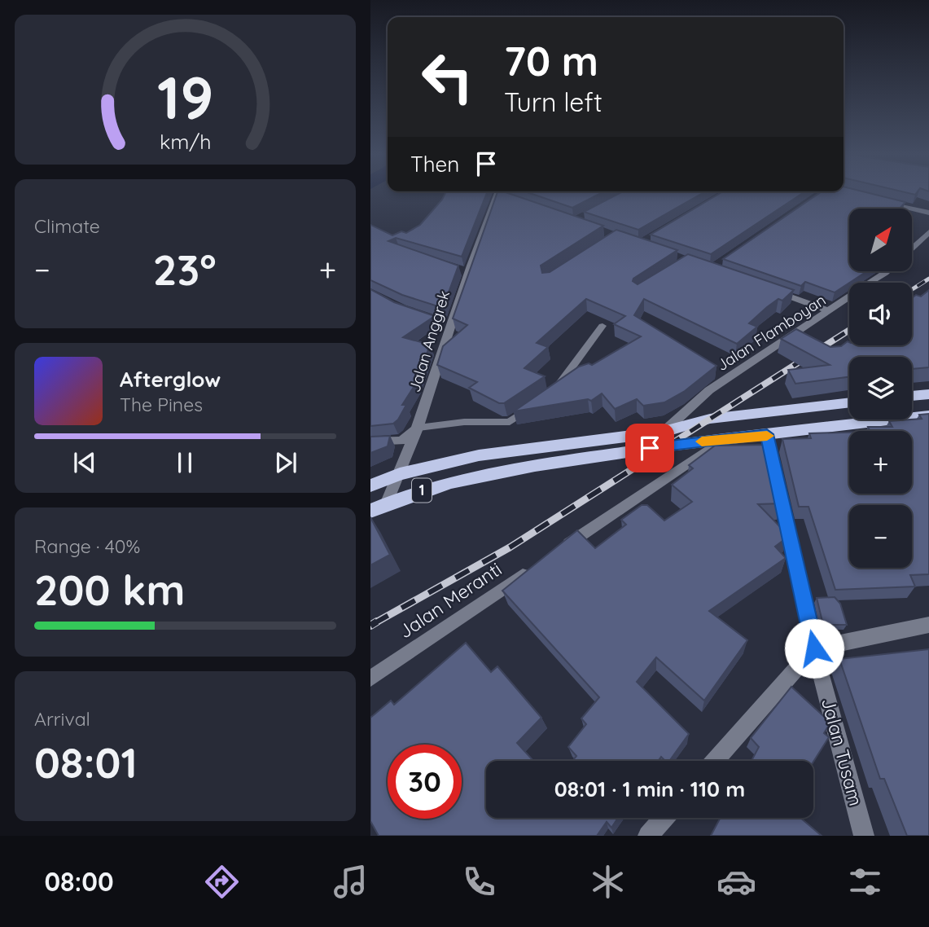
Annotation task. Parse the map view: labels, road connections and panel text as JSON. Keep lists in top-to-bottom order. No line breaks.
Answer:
{"streets":{"main road":["1"],"street":["Jalan Flamboyan","Jalan Anggrek","Jalan Meranti","Jalan Tusam"]},"crossings":[["Jalan Flamboyan","1"],["Jalan Anggrek","1"],["1","Jalan Tusam"]],"north":"top right","page":{"turn":["70 m","Turn left"],"then":"Then","tile":["Climate",["Range · 40%","200 km"],["Arrival","08:01"]],"map_buttons":["+","−"],"heat":["−","23°","+"],"song":["Afterglow","The Pines"],"limit":"30","trip":"08:01 · 1 min · 110 m","tabs":"08:00","gauge":["19","km/h"]}}
